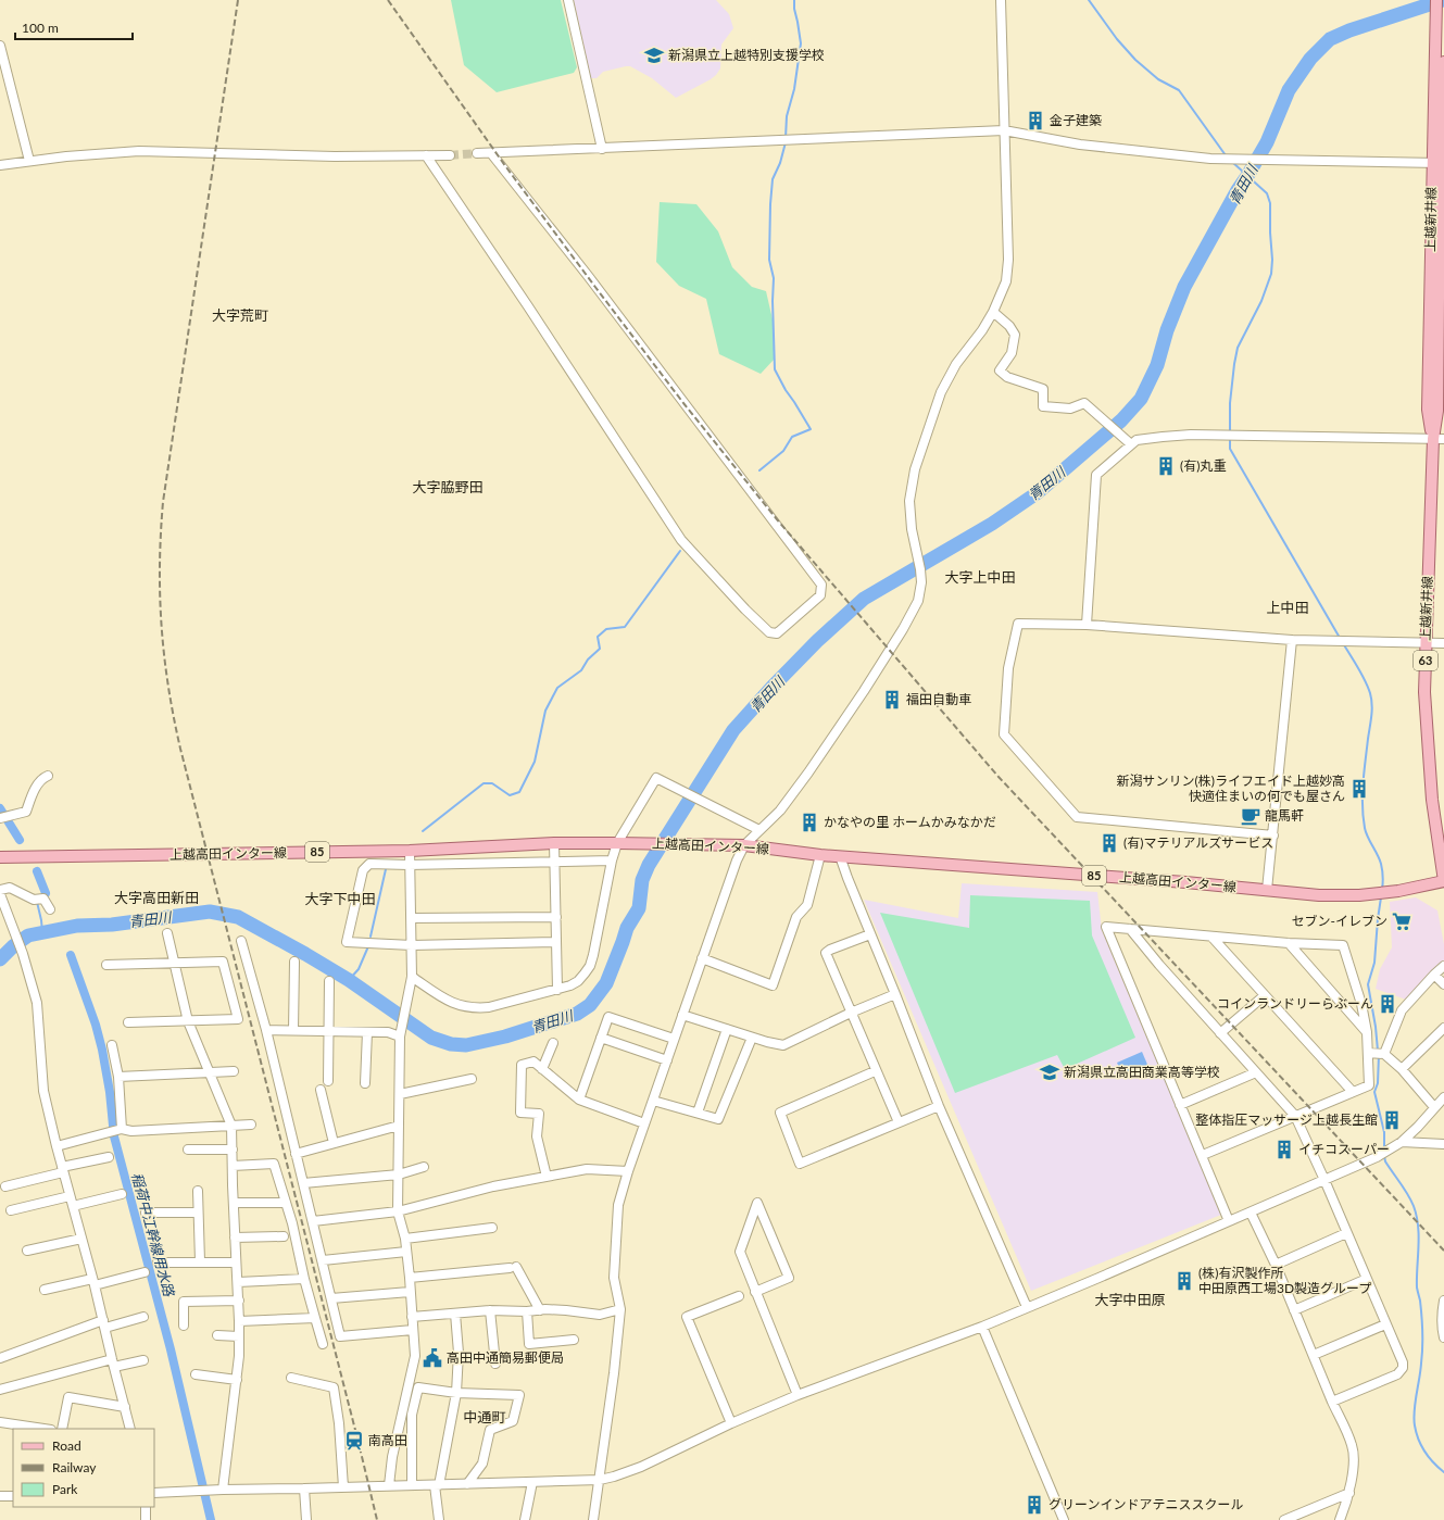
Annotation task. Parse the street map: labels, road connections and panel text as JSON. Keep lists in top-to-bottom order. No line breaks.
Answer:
{"streets":{"main road":["上越新井線","63","上越高田インター線","85"]},"crossings":[["上越新井線","上越高田インター線"]],"districts":["大字荒町","大字脇野田","大字上中田","上中田","大字高田新田","大字下中田","大字中田原","中通町"],"water":["青田川","稲荷中江幹線用水路"],"places":{"school or university":["新潟県立上越特別支援学校","新潟県立高田商業高等学校"],"building":["金子建築","(有)丸重","福田自動車","新潟サンリン(株)ライフエイド上越妙高 快適住まいの何でも屋さん","かなやの里 ホームかみなかだ","(有)マテリアルズサービス","コインランドリーらぶーん","整体指圧マッサージ上越長生館","イチコスーパー","(株)有沢製作所 中田原西工場3D製造グループ","グリーンインドアテニススクール"],"cafe":["龍馬軒"],"supermarket":["セブン-イレブン"],"public building":["高田中通簡易郵便局"],"station":["南高田"]},"legend":["Road","Railway","Park"],"scale_bar":"100 m"}
